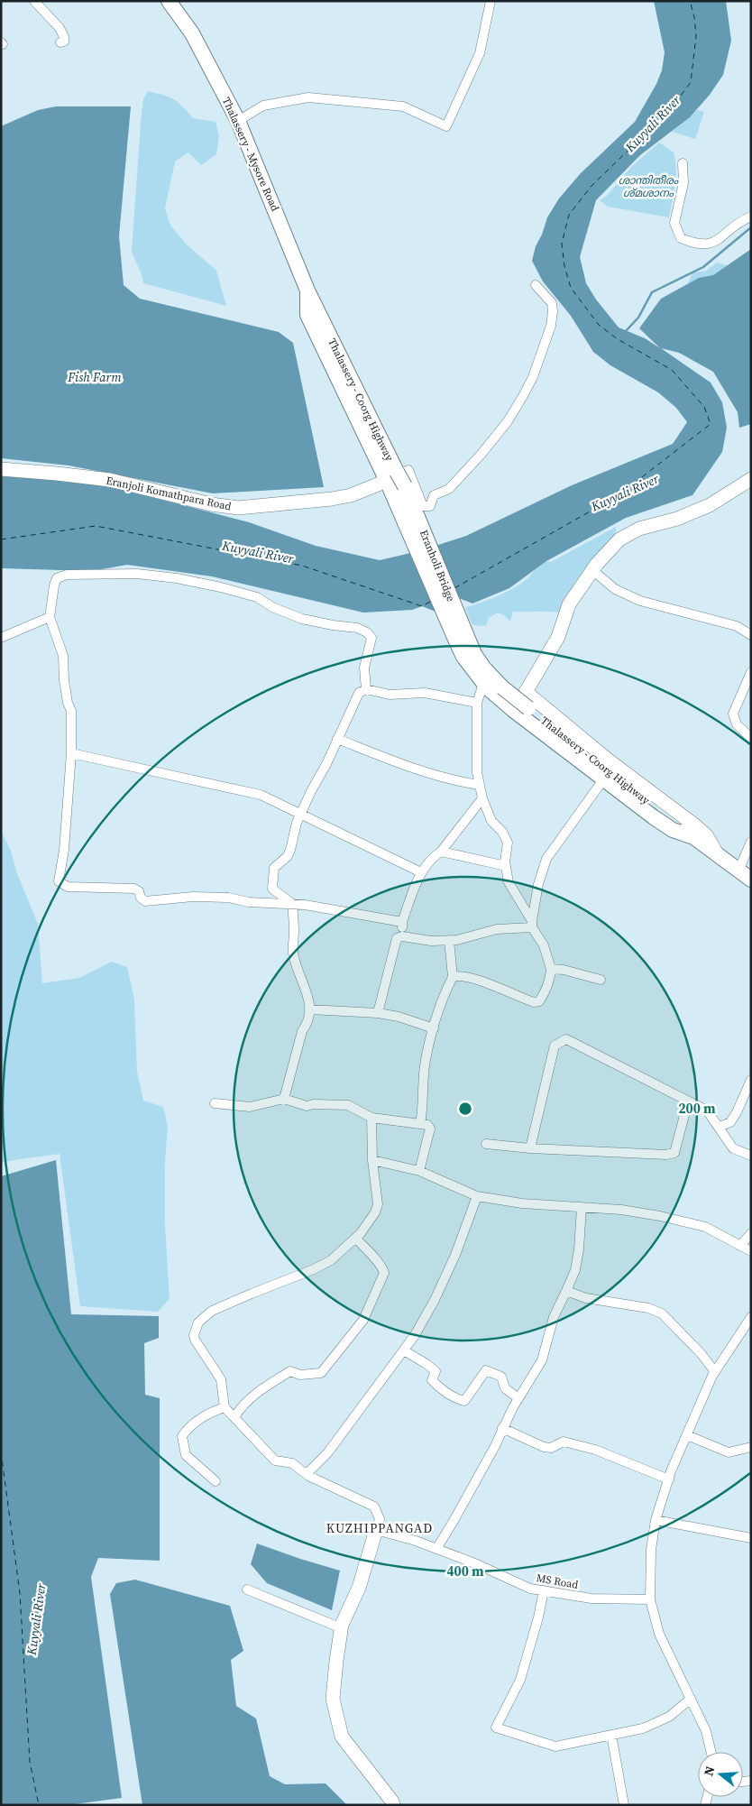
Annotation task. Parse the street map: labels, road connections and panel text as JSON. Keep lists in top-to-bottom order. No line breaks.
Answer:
{"streets":{"main road":["Thalassery - Mysore Road","Thalassery - Coorg Highway","Eranholi Bridge"],"street":["Eranjoli Komathpara Road","MS Road"]},"crossings":[["Thalassery - Mysore Road","Thalassery - Coorg Highway"],["Thalassery - Coorg Highway","Eranjoli Komathpara Road"],["Thalassery - Coorg Highway","Eranholi Bridge"]],"districts":["KUZHIPPANGAD"],"water":["Kuyyali River","Fish Farm"],"parks":["ശാന്തിതീരം ശ്മശാനം"],"north":"left","rings":["200 m","400 m"]}
